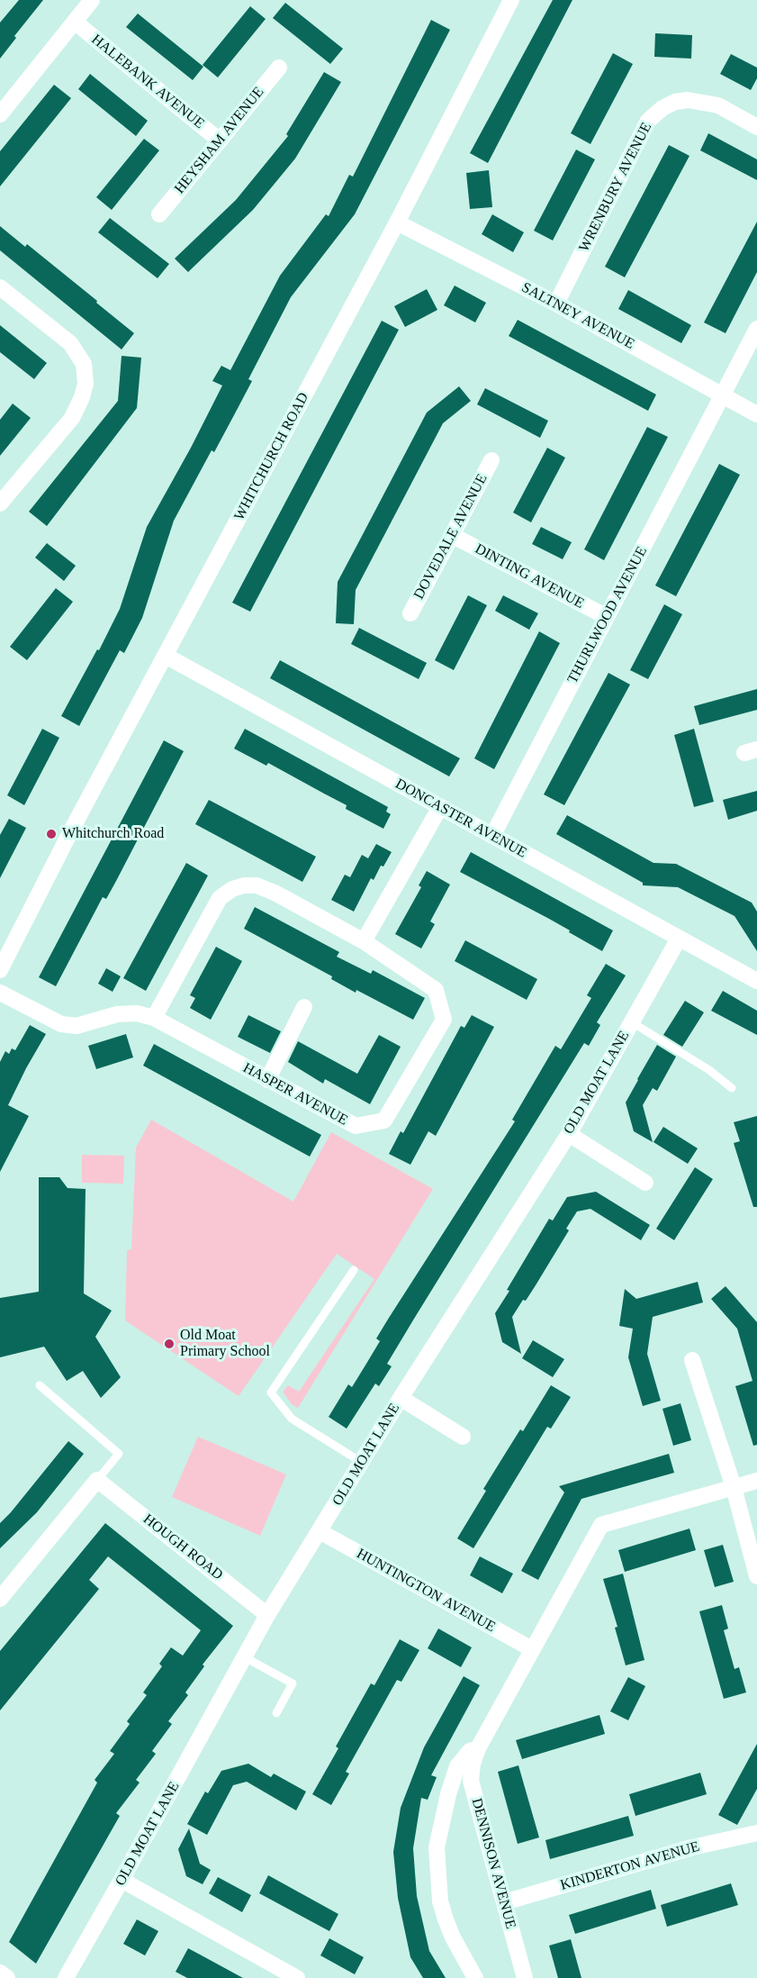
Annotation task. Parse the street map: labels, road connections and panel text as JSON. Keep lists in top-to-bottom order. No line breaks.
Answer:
{"streets":{"street":["HALEBANK AVENUE","HEYSHAM AVENUE","WRENBURY AVENUE","SALTNEY AVENUE","WHITCHURCH ROAD","DOVEDALE AVENUE","DINTING AVENUE","THURLWOOD AVENUE","DONCASTER AVENUE","OLD MOAT LANE","HASPER AVENUE","HOUGH ROAD","HUNTINGTON AVENUE","DENNISON AVENUE","KINDERTON AVENUE"]},"crossings":[["HALEBANK AVENUE","HEYSHAM AVENUE"],["WRENBURY AVENUE","SALTNEY AVENUE"],["SALTNEY AVENUE","WHITCHURCH ROAD"],["SALTNEY AVENUE","THURLWOOD AVENUE"],["WHITCHURCH ROAD","DONCASTER AVENUE"],["DOVEDALE AVENUE","DINTING AVENUE"],["DINTING AVENUE","THURLWOOD AVENUE"],["THURLWOOD AVENUE","DONCASTER AVENUE"],["DONCASTER AVENUE","OLD MOAT LANE"],["OLD MOAT LANE","HOUGH ROAD"],["OLD MOAT LANE","HUNTINGTON AVENUE"],["HUNTINGTON AVENUE","DENNISON AVENUE"],["DENNISON AVENUE","KINDERTON AVENUE"]],"places":["Whitchurch Road","Old Moat Primary School"]}
